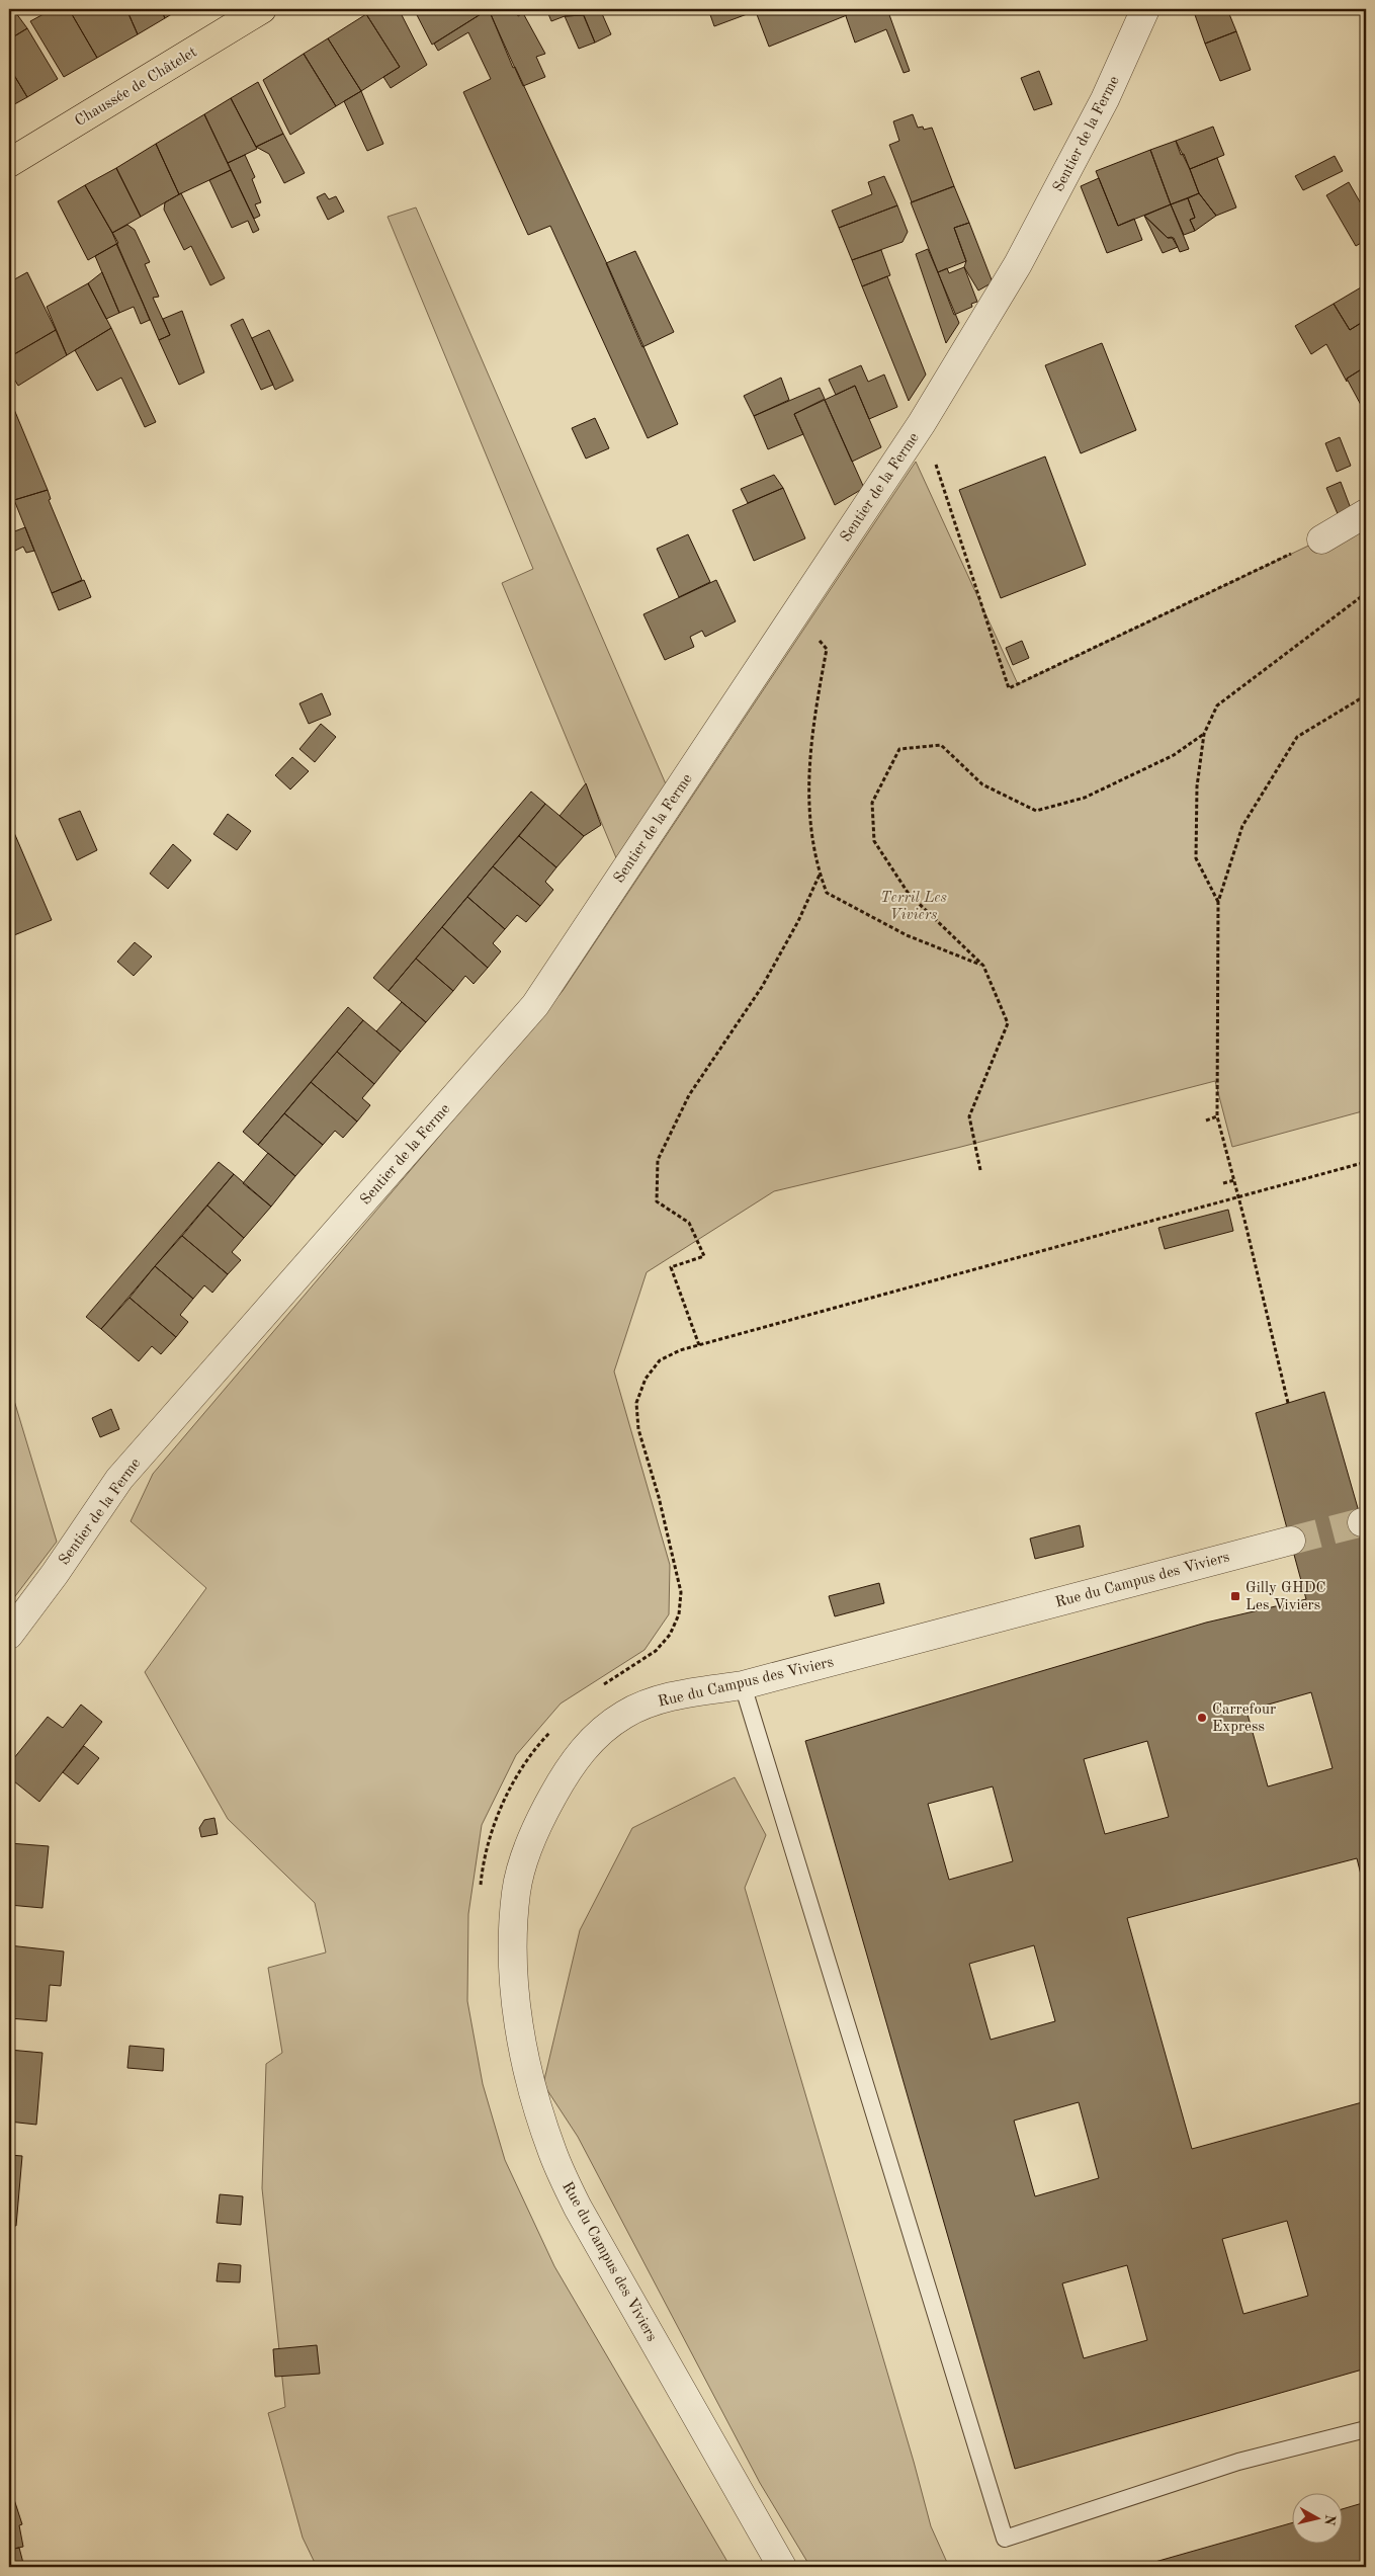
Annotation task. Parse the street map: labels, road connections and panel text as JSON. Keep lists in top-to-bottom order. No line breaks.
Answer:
{"streets":{"main road":["Chaussée de Châtelet"],"street":["Sentier de la Ferme","Rue du Campus des Viviers"]},"parks":["Terril Les Viviers"],"places":{"transit":["Gilly GHDC Les Viviers"],"other":["Carrefour Express"]},"north":"right"}
